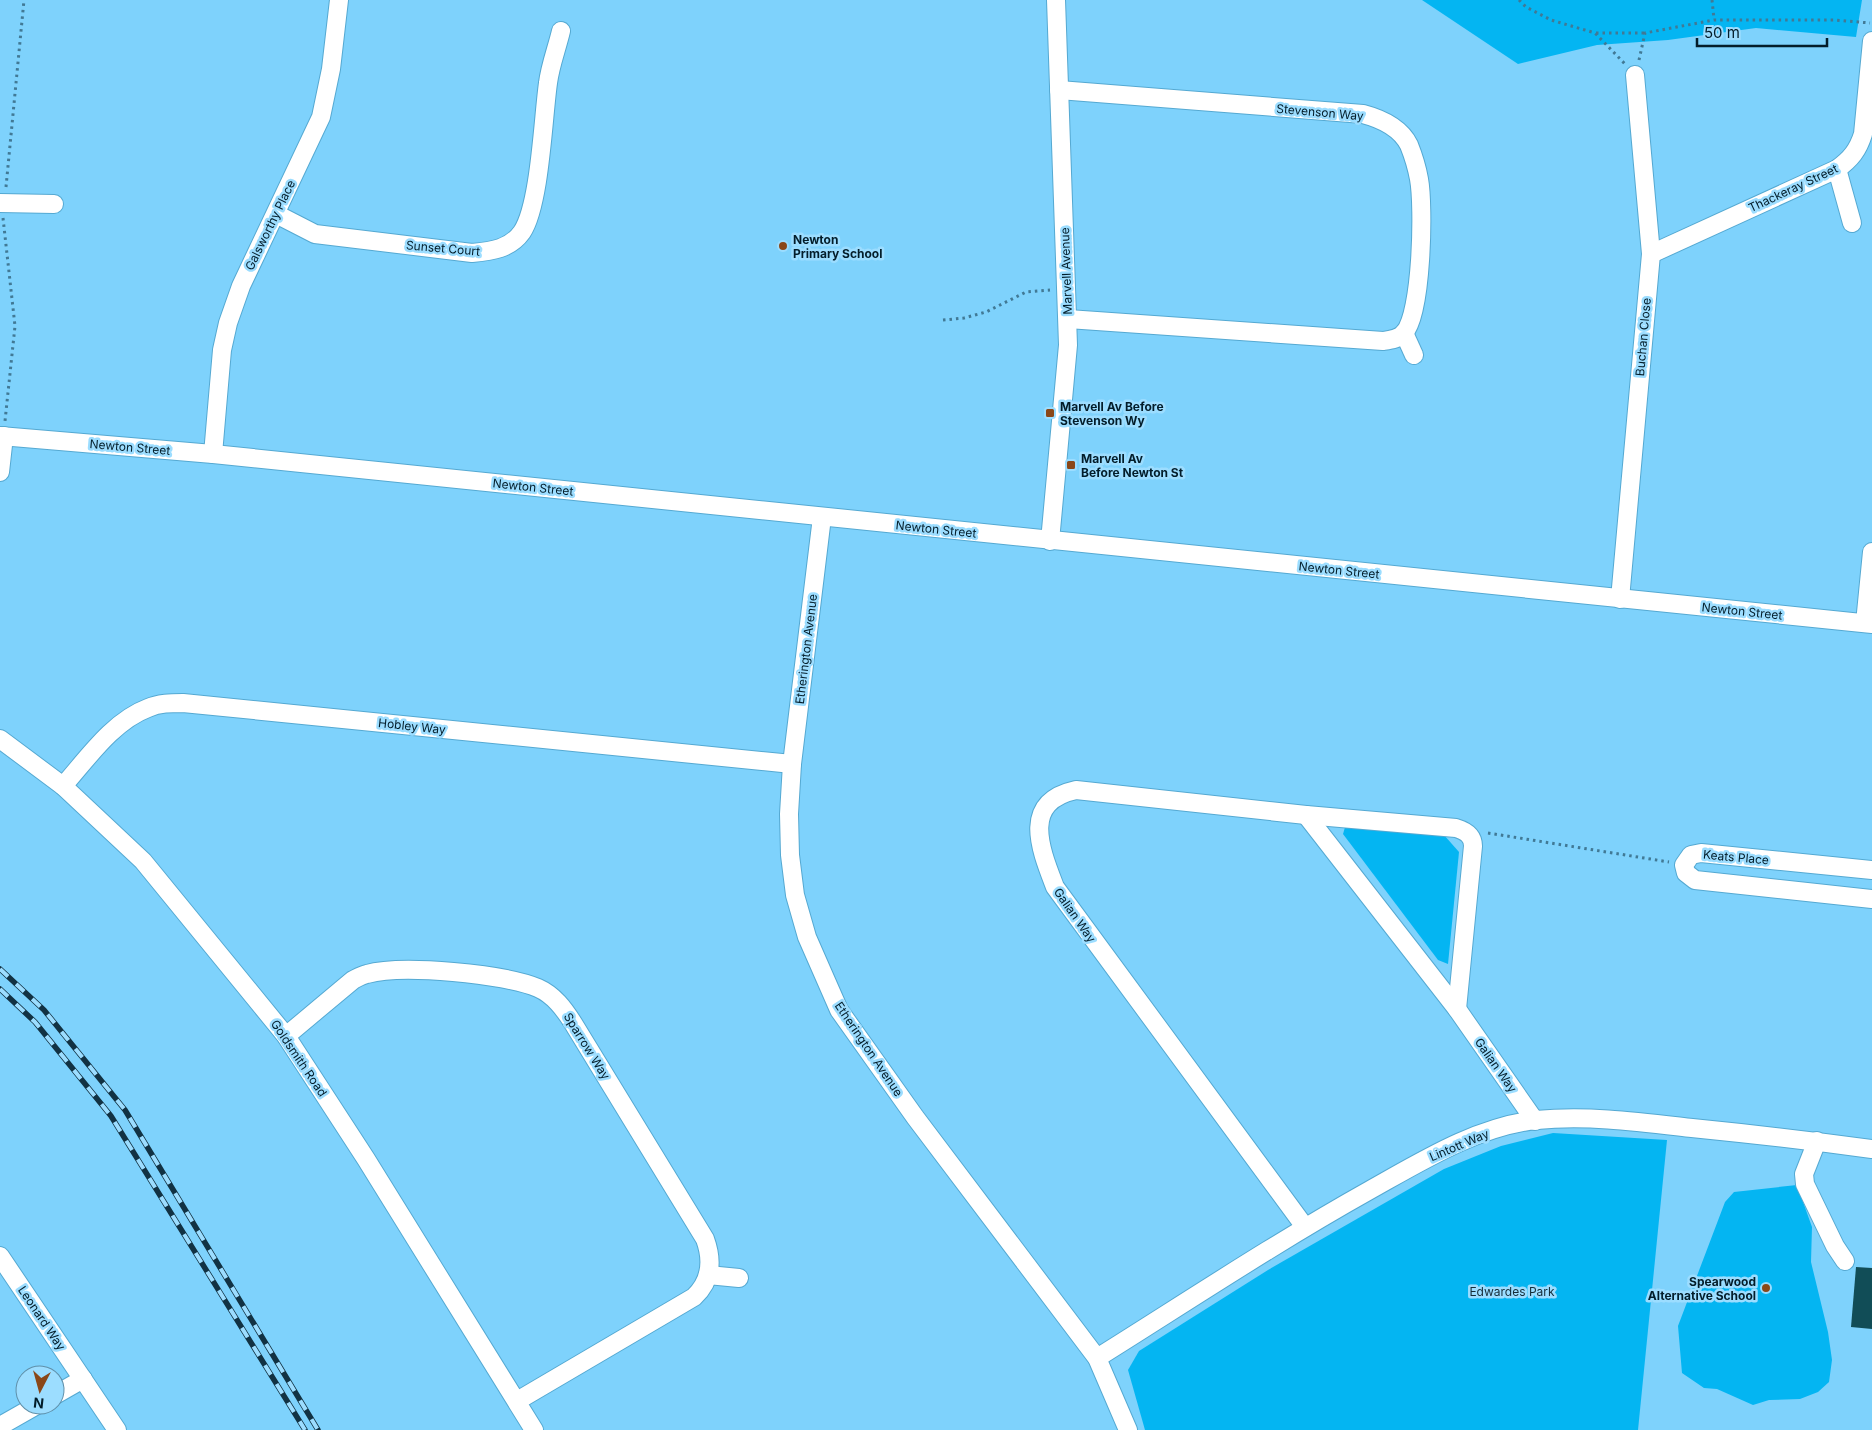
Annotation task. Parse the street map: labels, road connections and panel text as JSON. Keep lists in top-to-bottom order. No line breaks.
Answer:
{"streets":{"street":["Stevenson Way","Thackeray Street","Galsworthy Place","Sunset Court","Marvell Avenue","Buchan Close","Newton Street","Etherington Avenue","Hobley Way","Keats Place","Galian Way","Sparrow Way","Goldsmith Road","Lintott Way","Leonard Way"]},"crossings":[["Stevenson Way","Marvell Avenue"],["Thackeray Street","Buchan Close"],["Galsworthy Place","Sunset Court"],["Galsworthy Place","Newton Street"],["Marvell Avenue","Newton Street"],["Buchan Close","Newton Street"],["Newton Street","Etherington Avenue"],["Etherington Avenue","Hobley Way"],["Etherington Avenue","Lintott Way"],["Hobley Way","Goldsmith Road"],["Galian Way","Lintott Way"],["Sparrow Way","Goldsmith Road"]],"parks":["Edwardes Park"],"places":{"other":["Newton Primary School","Spearwood Alternative School"],"transit":["Marvell Av Before Stevenson Wy","Marvell Av Before Newton St"]},"scale_bar":"50 m","north":"bottom"}
